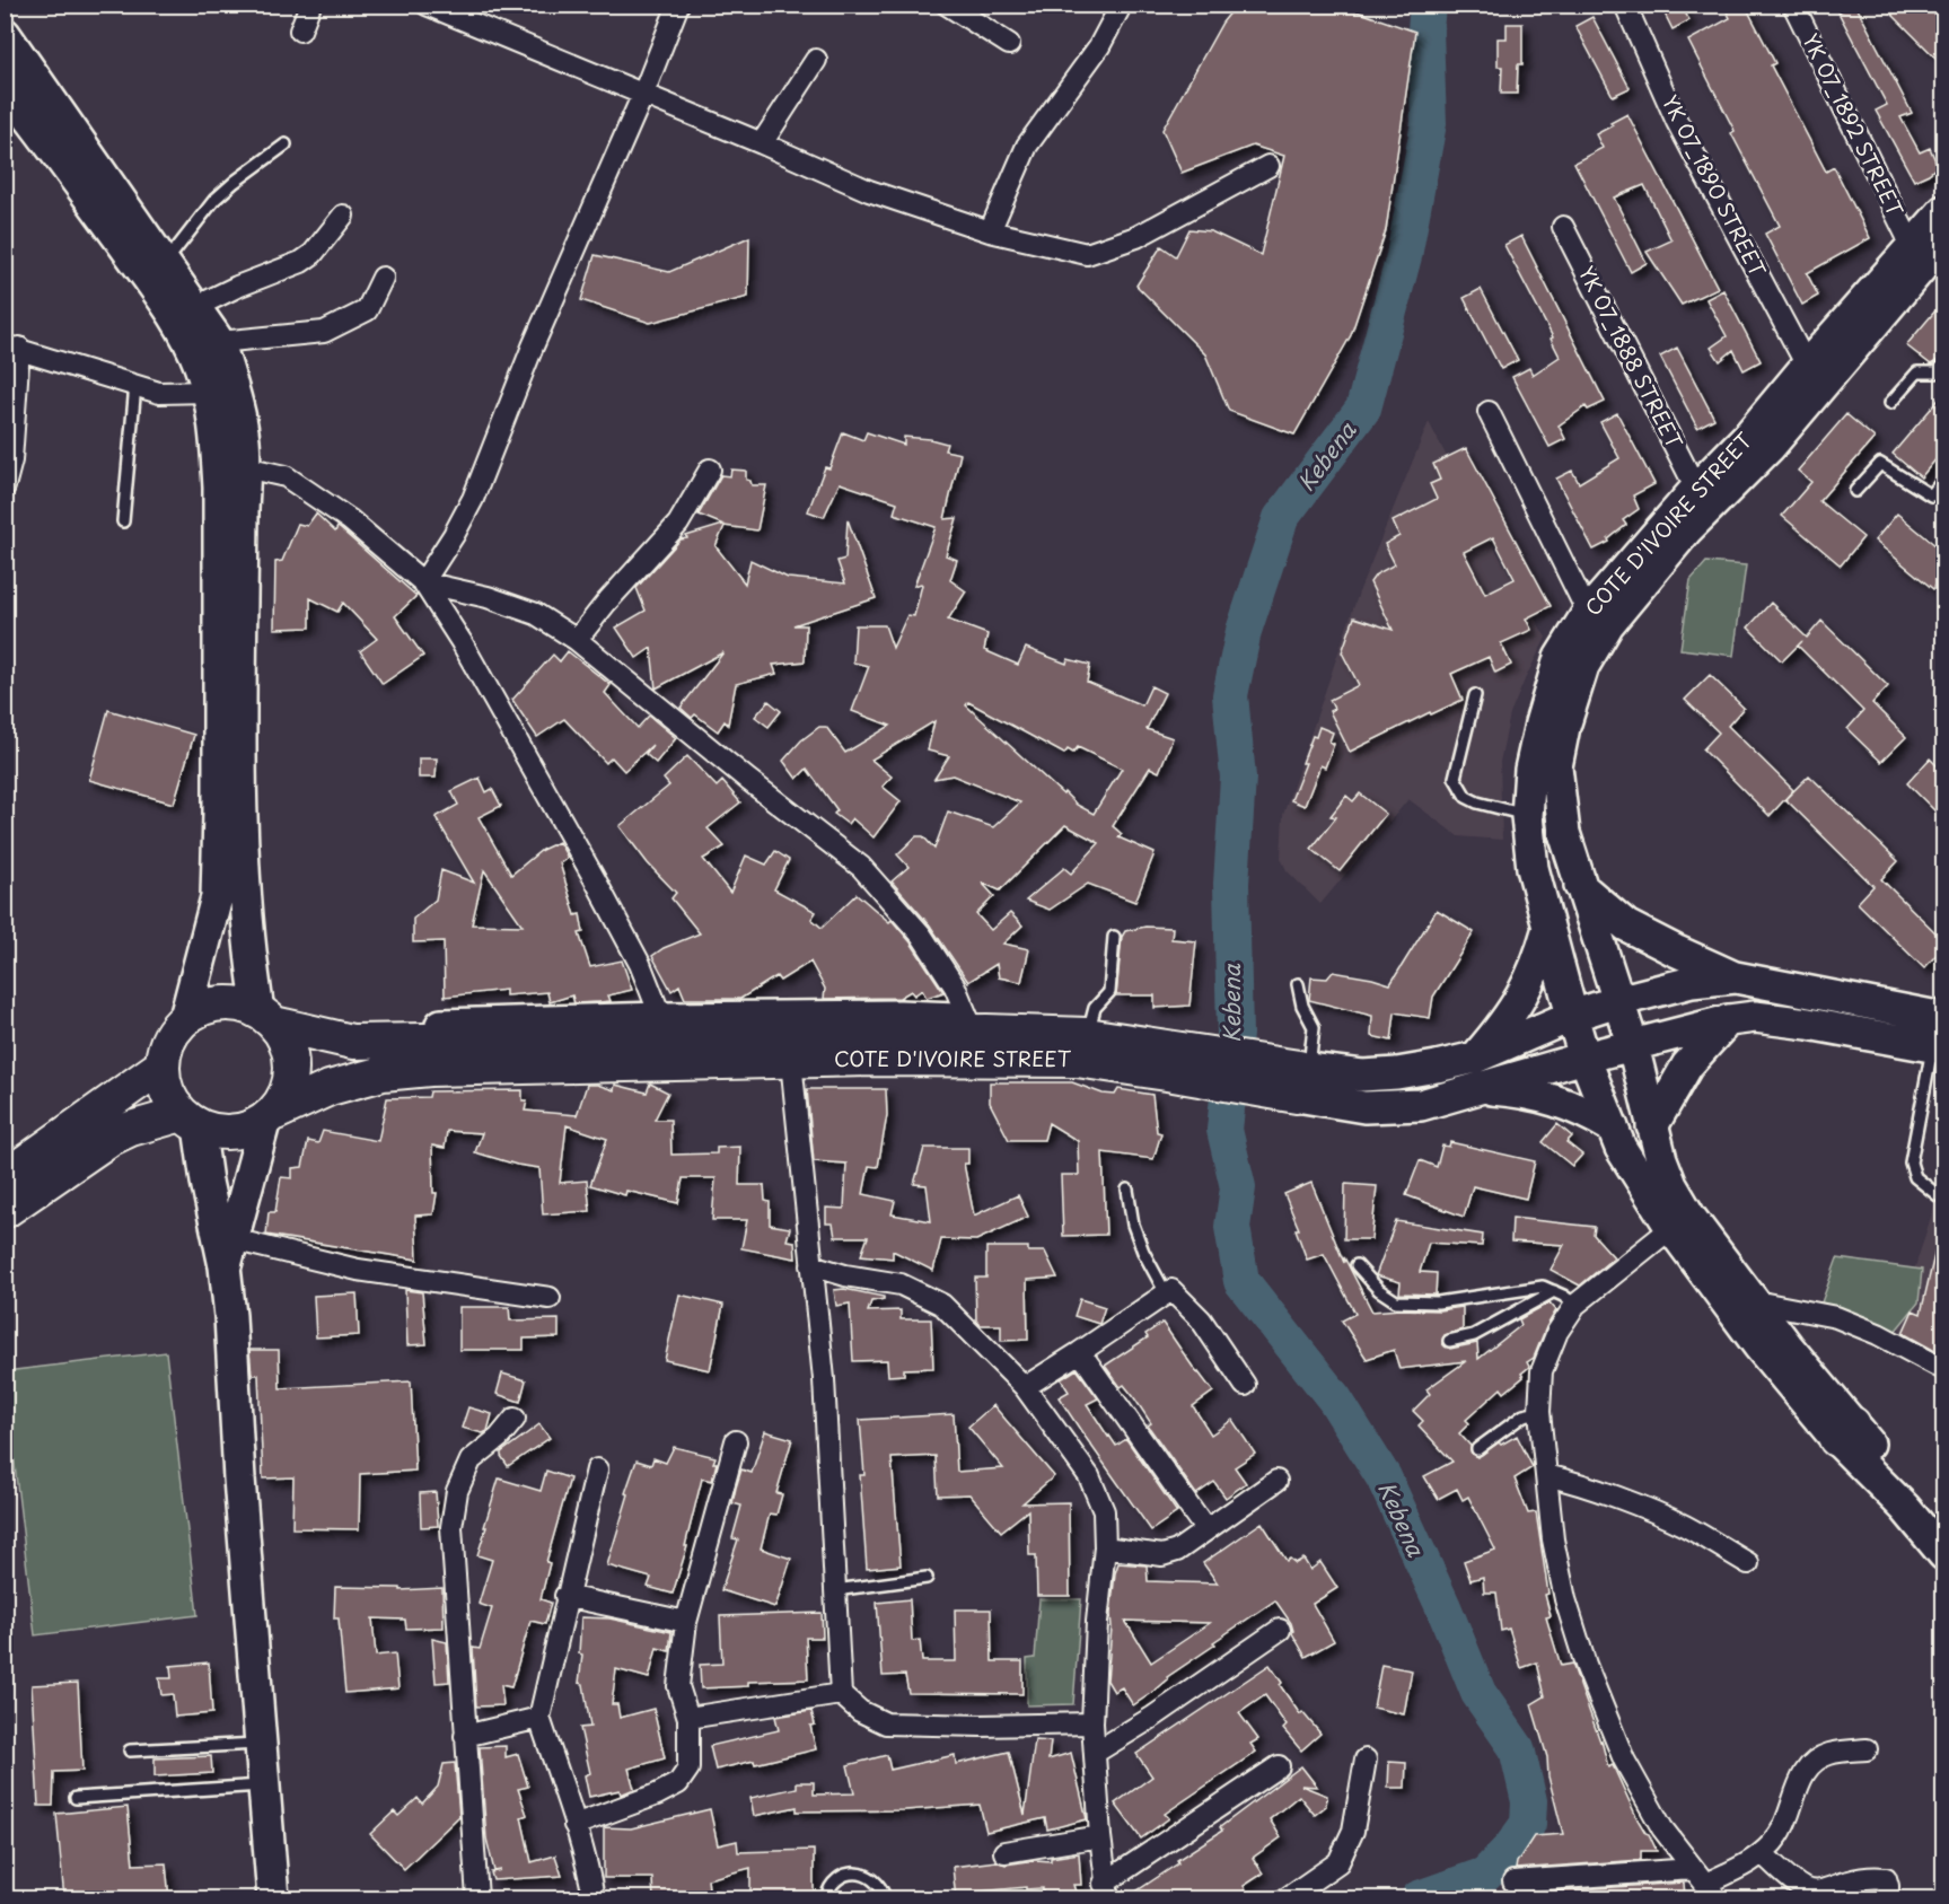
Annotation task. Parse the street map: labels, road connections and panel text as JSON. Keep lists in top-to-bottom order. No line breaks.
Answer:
{"streets":{"main road":["COTE D'IVOIRE STREET"],"street":["YK 07_1892 STREET","YK 07_1890 STREET","YK 07_1888 STREET"]},"crossings":[["YK 07_1892 STREET","COTE D'IVOIRE STREET"],["YK 07_1890 STREET","COTE D'IVOIRE STREET"],["YK 07_1888 STREET","COTE D'IVOIRE STREET"]],"water":["Kebena"]}
